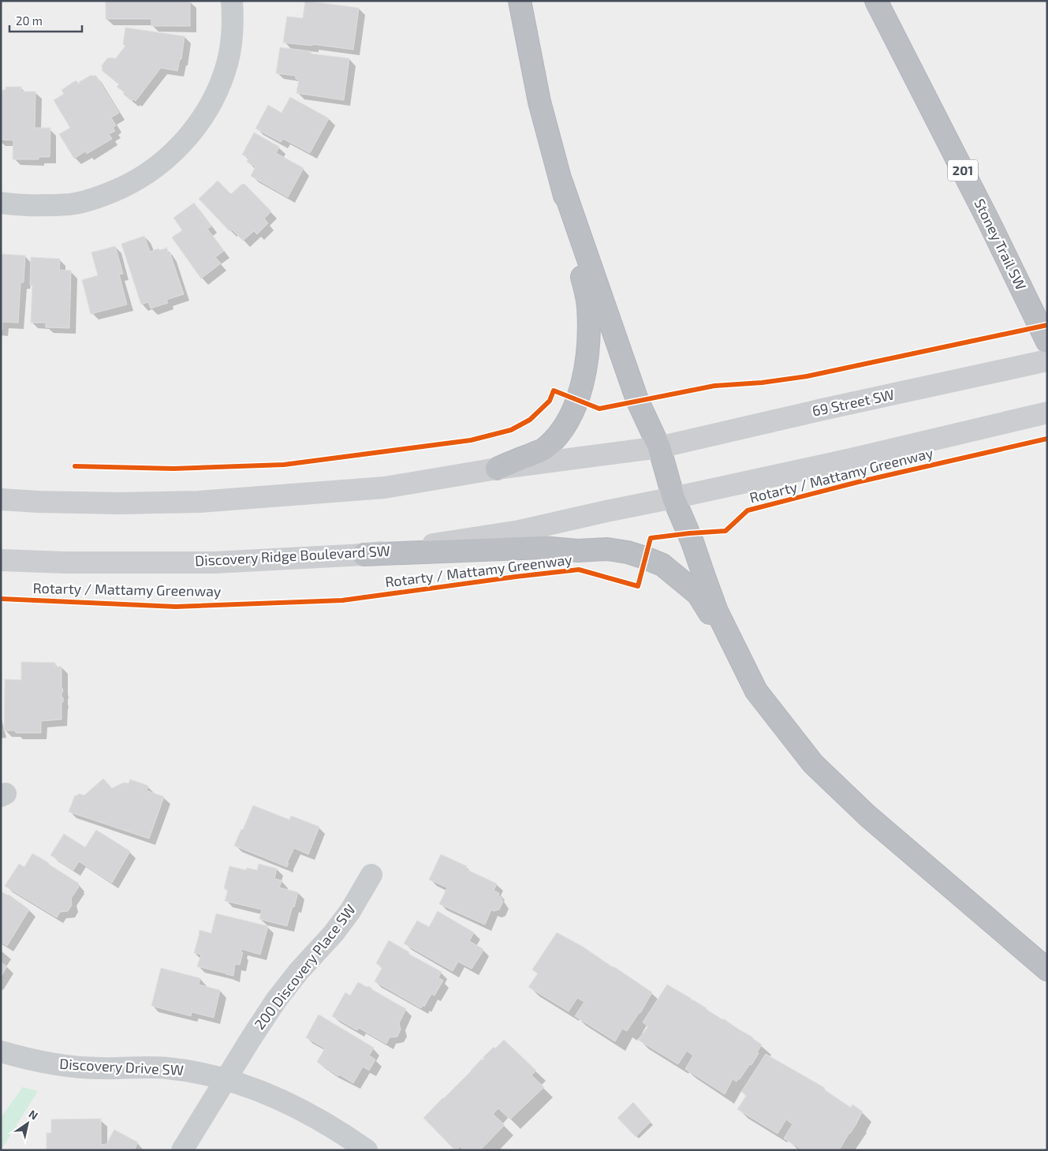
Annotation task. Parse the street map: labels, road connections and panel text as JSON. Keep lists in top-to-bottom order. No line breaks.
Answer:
{"streets":{"highway":["201","Stoney Trail SW"],"street":["69 Street SW","Discovery Ridge Boulevard SW","200 Discovery Place SW","Discovery Drive SW"],"cycle path":["Rotarty / Mattamy Greenway"]},"crossings":[["200 Discovery Place SW","Discovery Drive SW"]],"scale_bar":"20 m","north":"top right"}
